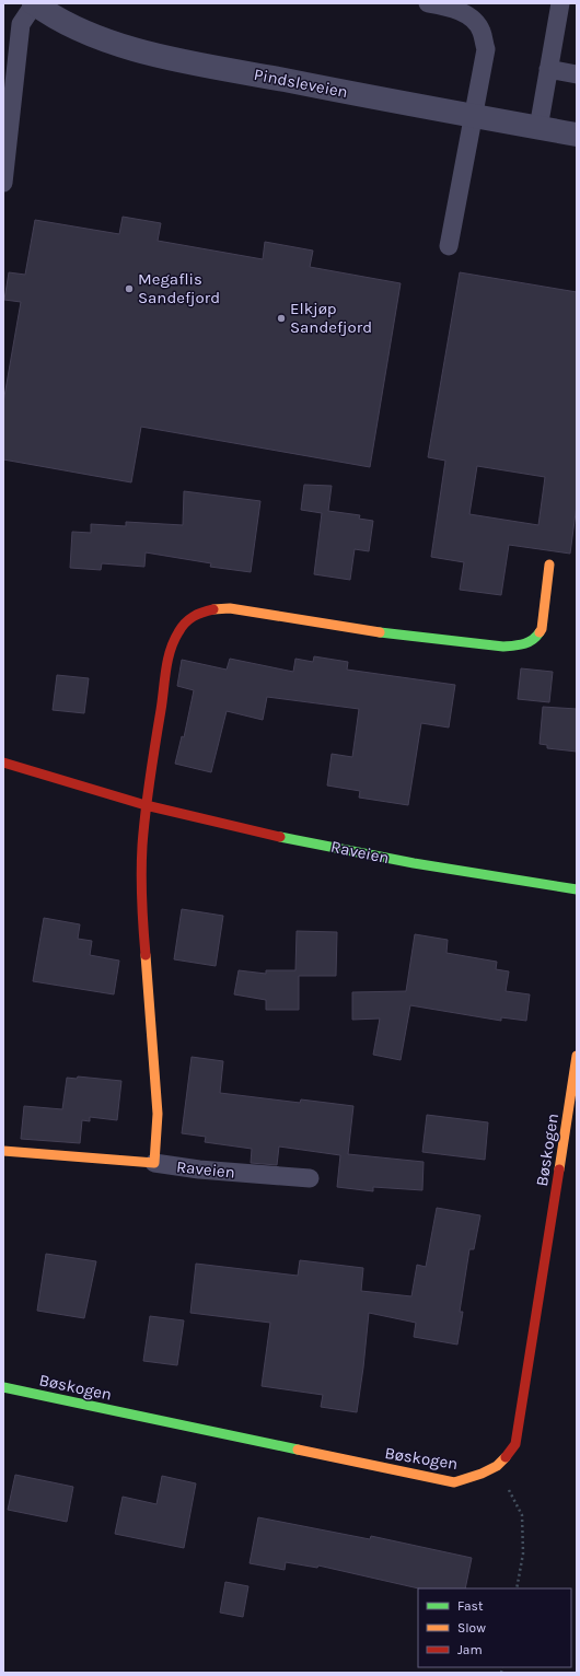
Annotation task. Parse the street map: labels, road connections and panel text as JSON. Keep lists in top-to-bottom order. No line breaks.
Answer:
{"streets":{"street":["Pindsleveien","Raveien","Bøskogen"]},"places":["Megaflis Sandefjord","Elkjøp Sandefjord"],"legend":["Fast","Slow","Jam"]}
